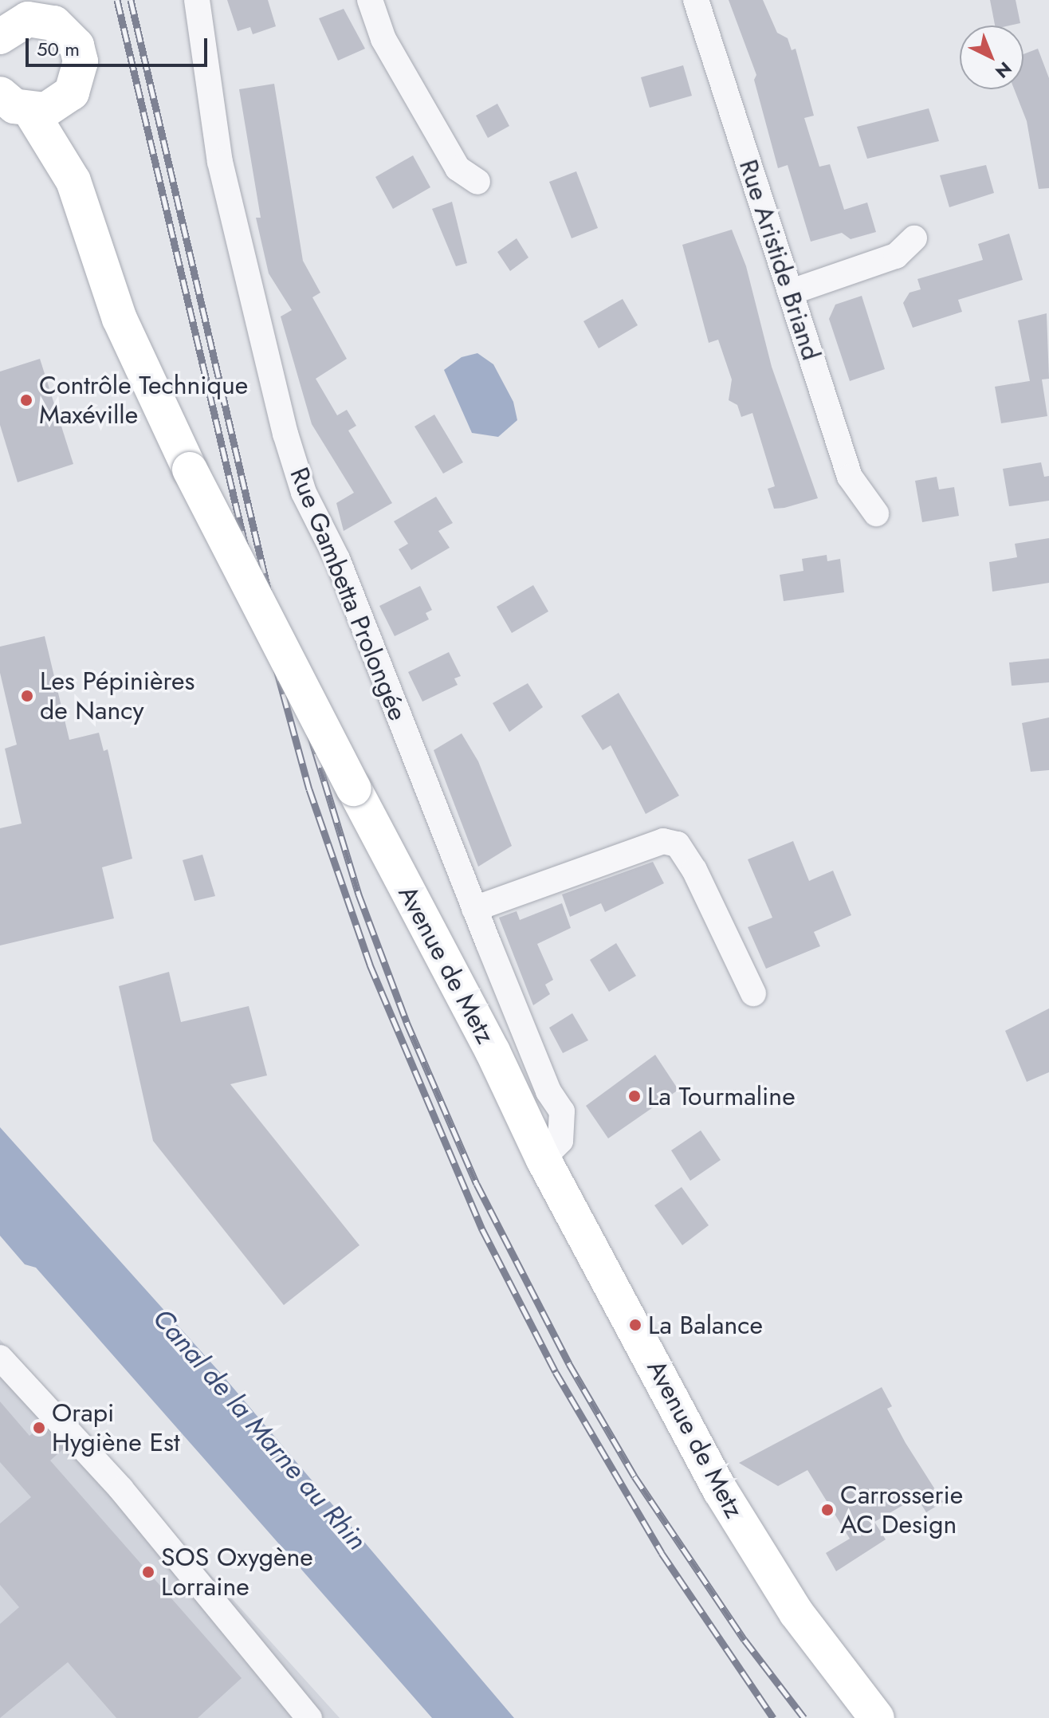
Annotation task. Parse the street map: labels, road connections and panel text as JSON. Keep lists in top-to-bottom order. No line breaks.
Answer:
{"streets":{"main road":["Avenue de Metz"],"street":["Rue Aristide Briand","Rue Gambetta Prolongée"]},"crossings":[["Rue Gambetta Prolongée","Avenue de Metz"]],"water":["Canal de la Marne au Rhin"],"places":["Contrôle Technique Maxéville","Les Pépinières de Nancy","La Tourmaline","La Balance","Orapi Hygiène Est","Carrosserie AC Design","SOS Oxygène Lorraine"],"scale_bar":"50 m","north":"bottom right"}
